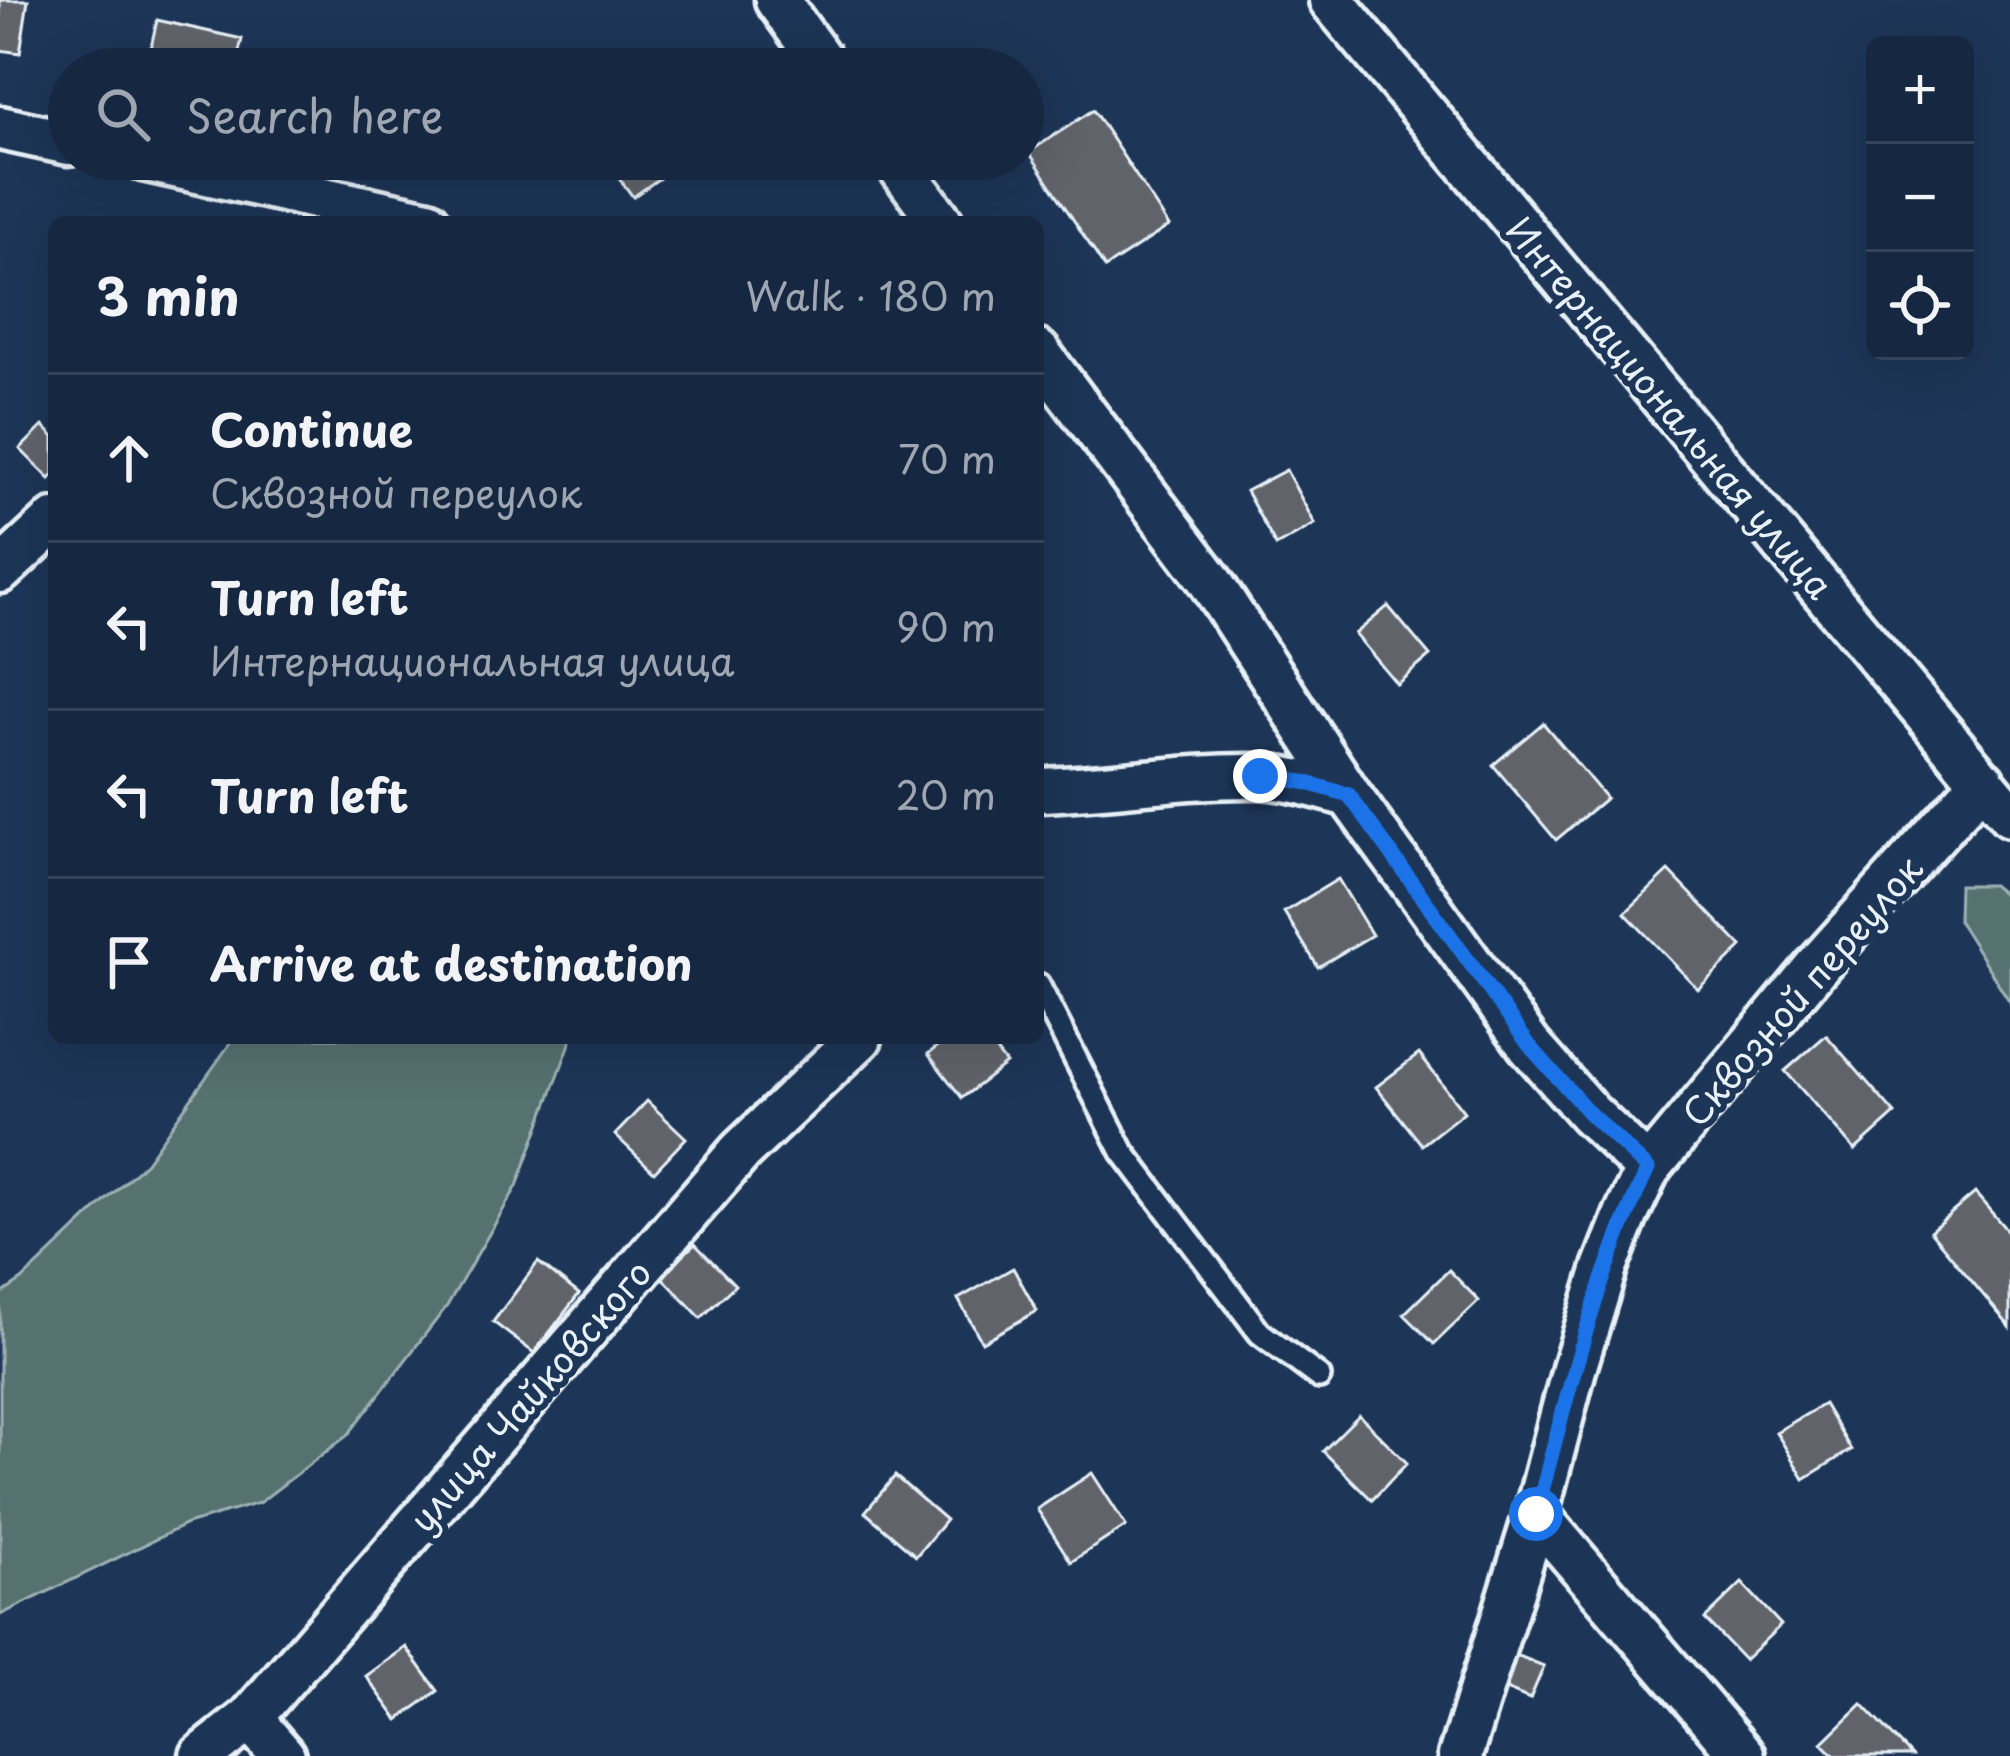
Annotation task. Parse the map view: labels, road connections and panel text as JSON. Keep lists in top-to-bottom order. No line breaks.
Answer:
{"streets":{"street":["Интернациональная улица","Сквозной переулок","улица Чайковского"]},"crossings":[["Интернациональная улица","Сквозной переулок"]],"page":{"map_buttons":["+","−"],"search":"Search here","heading":["3 min","Walk · 180 m"],"list":[["Continue","Сквозной переулок","70 m"],["Turn left","Интернациональная улица","90 m"],["Turn left","20 m"],"Arrive at destination"]}}
